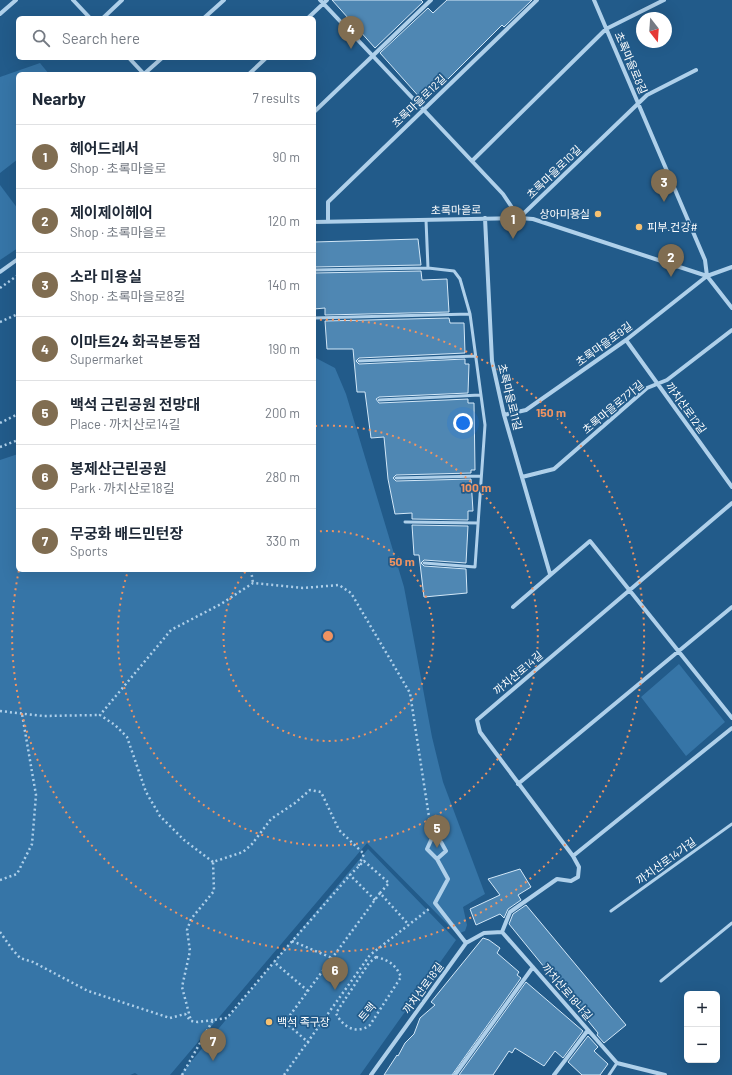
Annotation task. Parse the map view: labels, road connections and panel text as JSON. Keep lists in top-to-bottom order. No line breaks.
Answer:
{"streets":{"street":["초록마을로8길","초록마을로12길","초록마을로10길","초록마을로","초록마을로9길","초록마을로11길","초록마을로7가길","까치산로12길","까치산로14길","까치산로18길","까치산로18나길"],"lane":["까치산로14가길"],"path":["트랙"]},"crossings":[["초록마을로8길","초록마을로10길"],["초록마을로8길","초록마을로"],["초록마을로8길","초록마을로9길"],["초록마을로12길","초록마을로"],["초록마을로10길","초록마을로"],["초록마을로","초록마을로9길"],["초록마을로","초록마을로11길"],["초록마을로9길","초록마을로11길"],["초록마을로9길","까치산로12길"],["초록마을로11길","초록마을로7가길"],["초록마을로7가길","까치산로12길"],["까치산로14길","까치산로18길"],["까치산로14길","까치산로18나길"],["까치산로18길","까치산로18나길"]],"places":["상아미용실","피부.건강#","백석 족구장"],"north":"bottom","page":{"pins":["4","3","1","2","5","6","7"],"search":"Search here","heading":["Nearby","7 results"],"list":[{"mark":"1","name":"헤어드레서","note":"Shop · 초록마을로","value":"90 m"},{"mark":"2","name":"제이제이헤어","note":"Shop · 초록마을로","value":"120 m"},{"mark":"3","name":"소라 미용실","note":"Shop · 초록마을로8길","value":"140 m"},{"mark":"4","name":"이마트24 화곡본동점","note":"Supermarket","value":"190 m"},{"mark":"5","name":"백석 근린공원 전망대","note":"Place · 까치산로14길","value":"200 m"},{"mark":"6","name":"봉제산근린공원","note":"Park · 까치산로18길","value":"280 m"},{"mark":"7","name":"무궁화 배드민턴장","note":"Sports","value":"330 m"}],"map_buttons":["+","−"]},"rings":["150 m","100 m","50 m"]}
